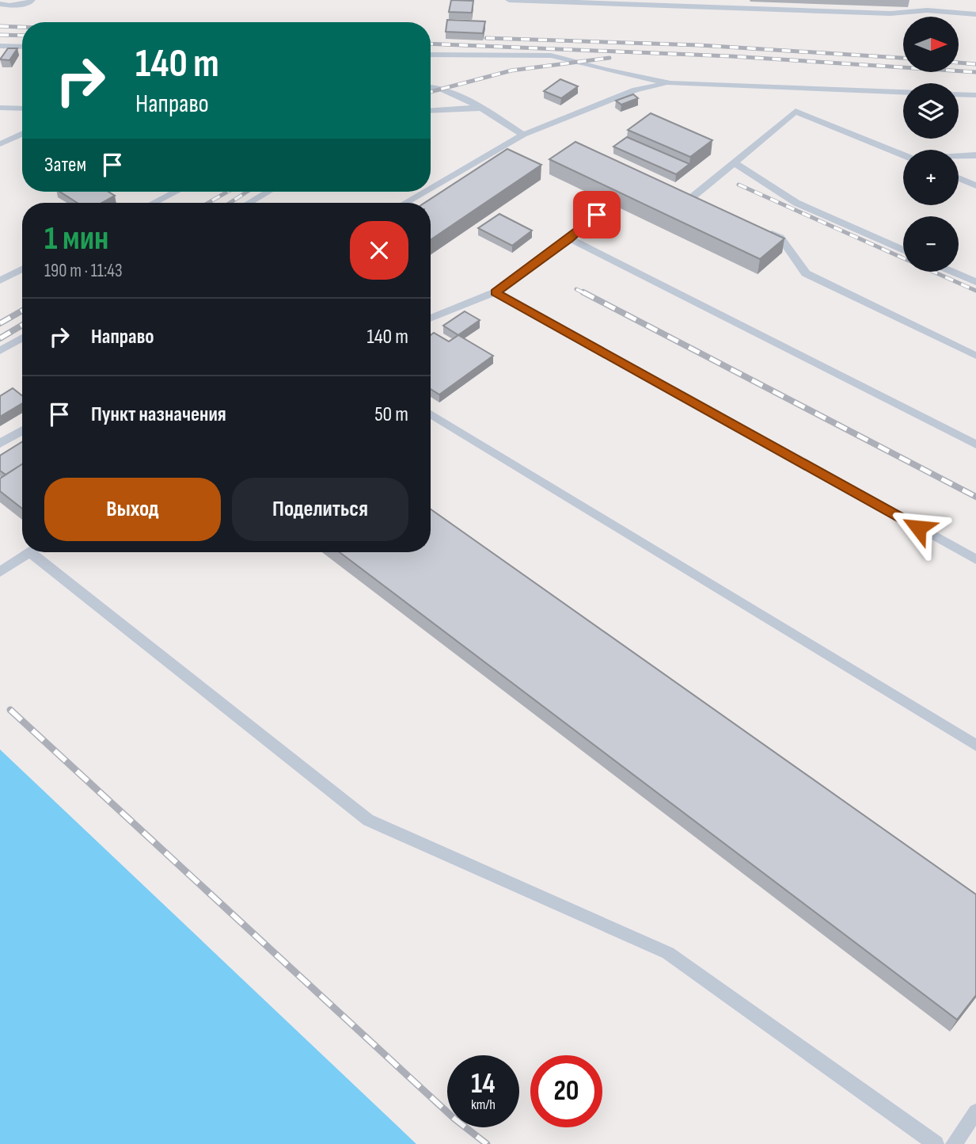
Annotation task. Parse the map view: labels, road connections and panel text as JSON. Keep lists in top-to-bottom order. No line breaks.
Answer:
{"north":"right","page":{"map_buttons":["+","−"],"turn":["140 m","Направо"],"then":"Затем","heading":["1 мин","190 m · 11:43"],"list":[{"name":"Направо","value":"140 m"},{"name":"Пункт назначения","value":"50 m"}],"buttons":["Выход","Поделиться"],"speed":"14 km/h","limit":"20"}}
